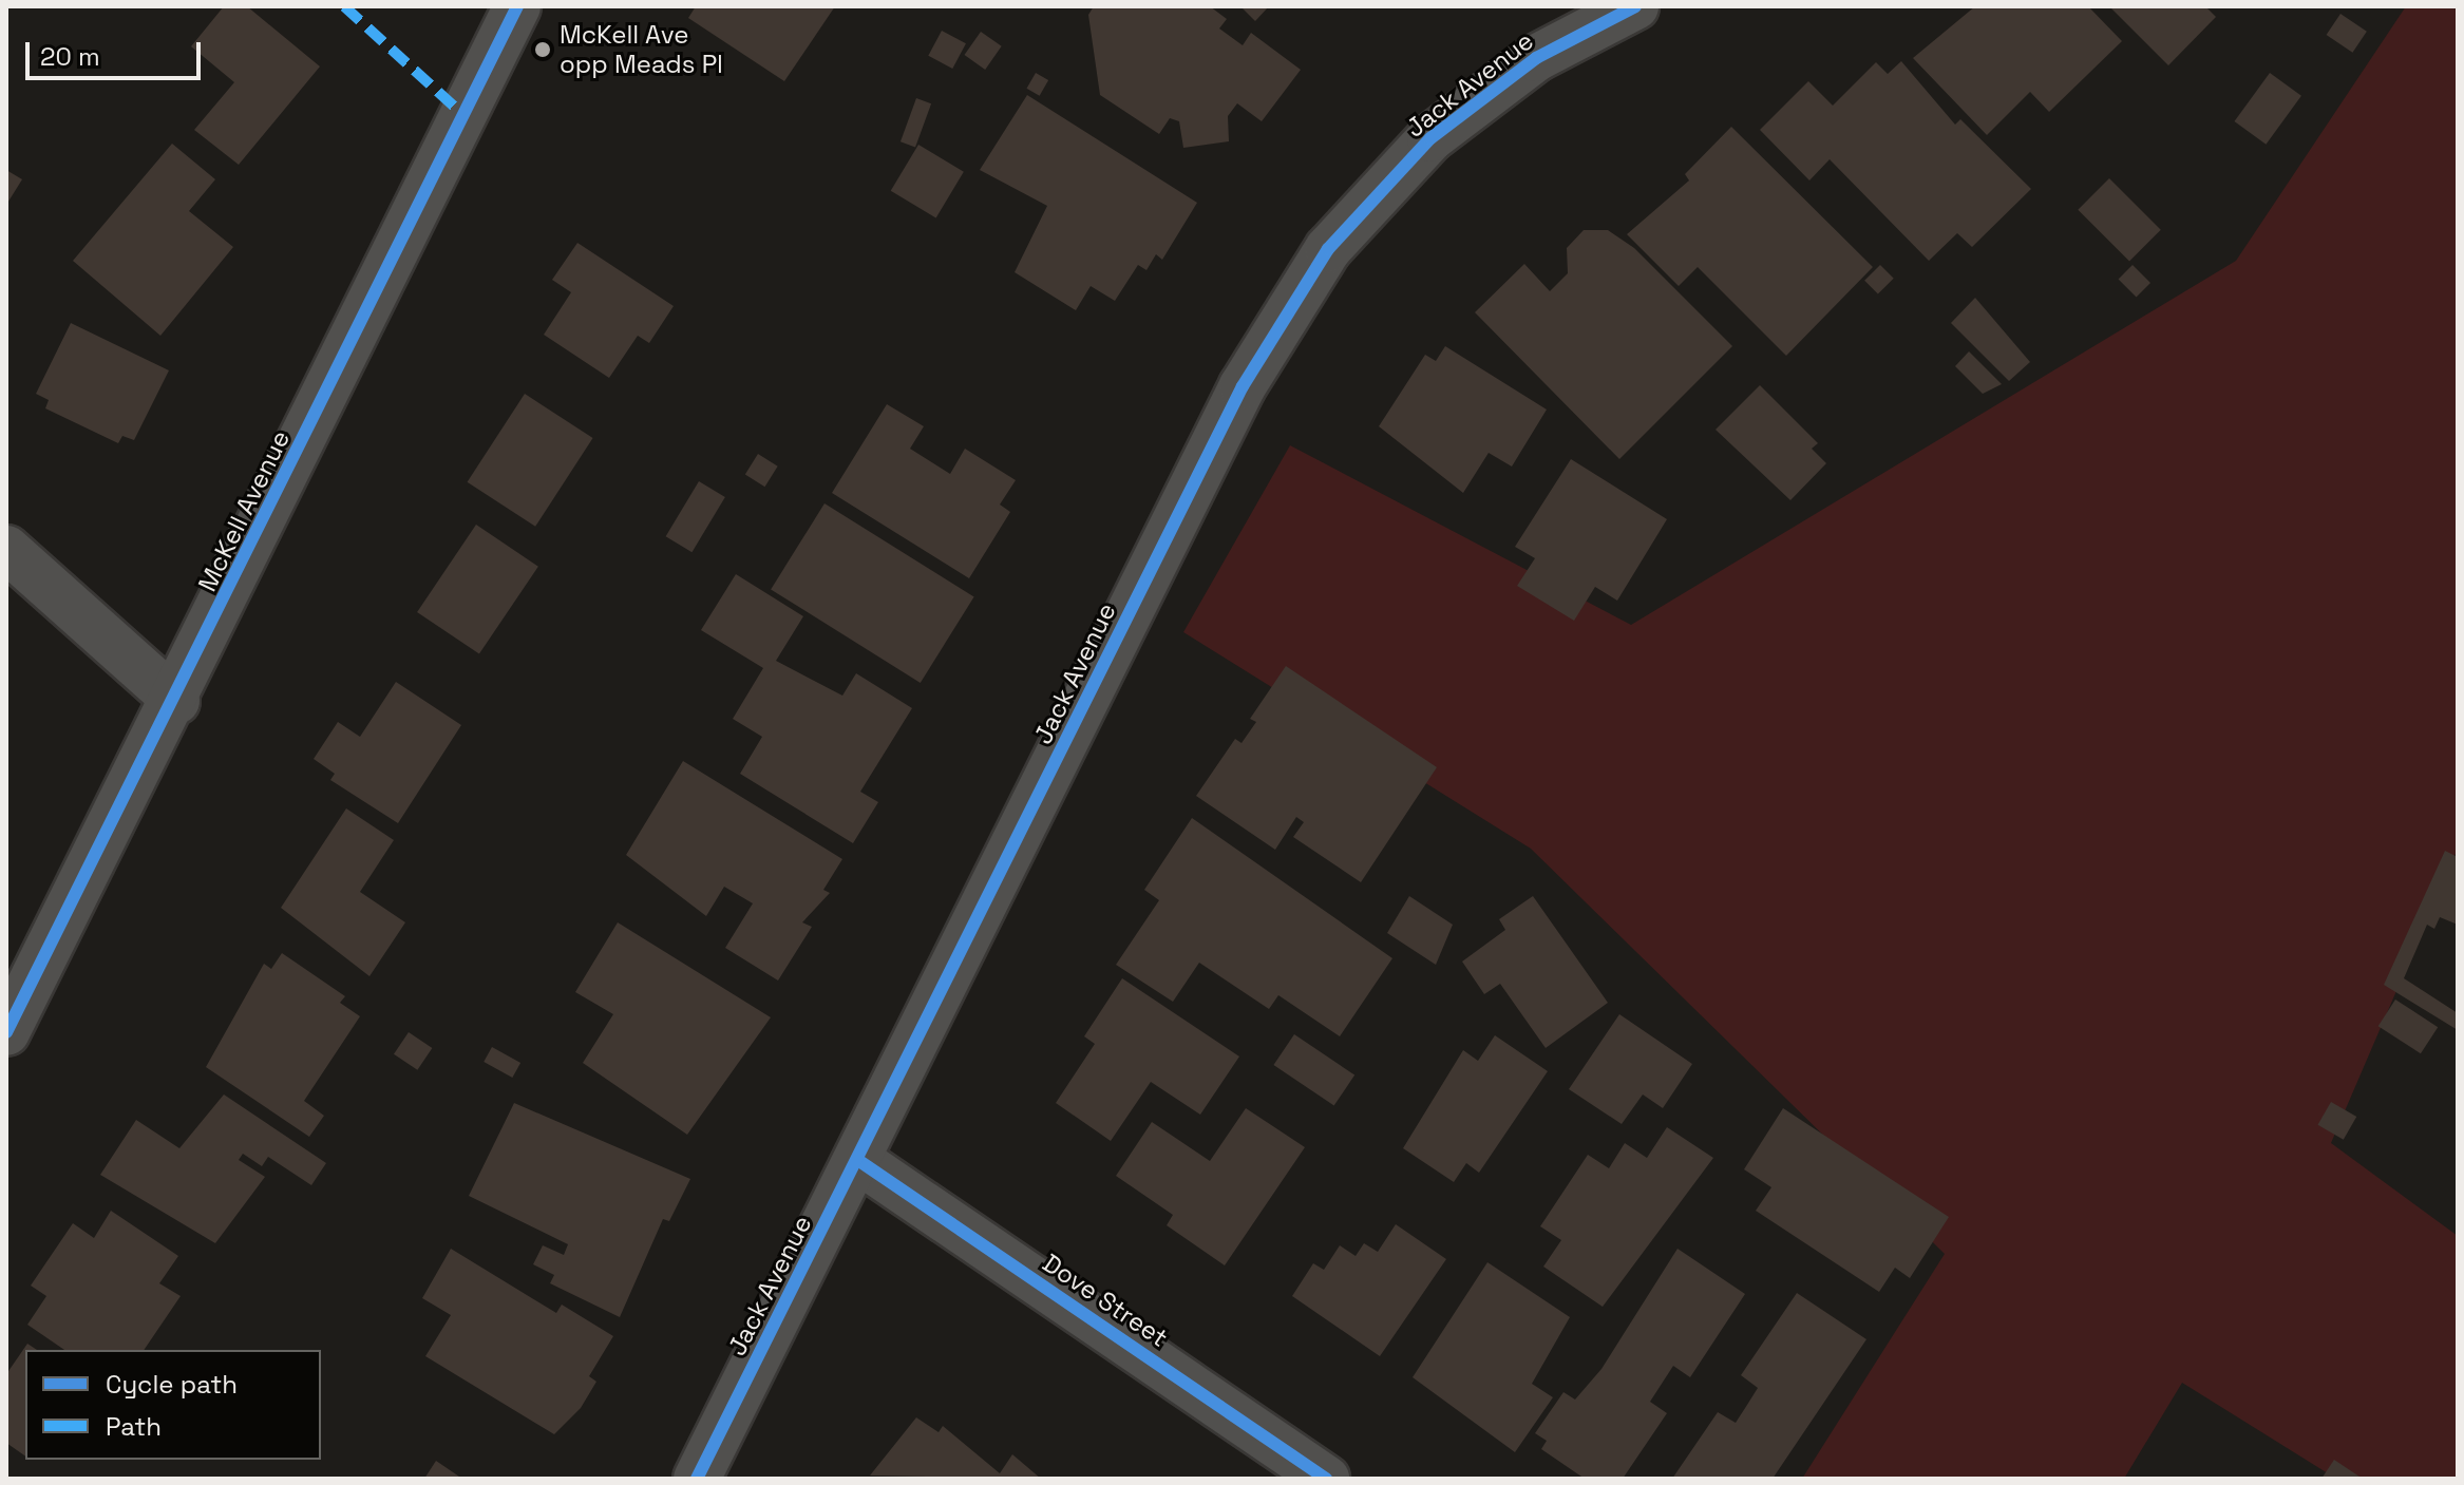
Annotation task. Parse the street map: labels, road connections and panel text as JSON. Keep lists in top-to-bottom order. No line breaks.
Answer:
{"streets":{"street":["Jack Avenue","McKell Avenue","Dove Street"]},"crossings":[["Jack Avenue","Dove Street"]],"places":["McKell Ave opp Meads Pl"],"legend":["Cycle path","Path"],"scale_bar":"20 m"}
